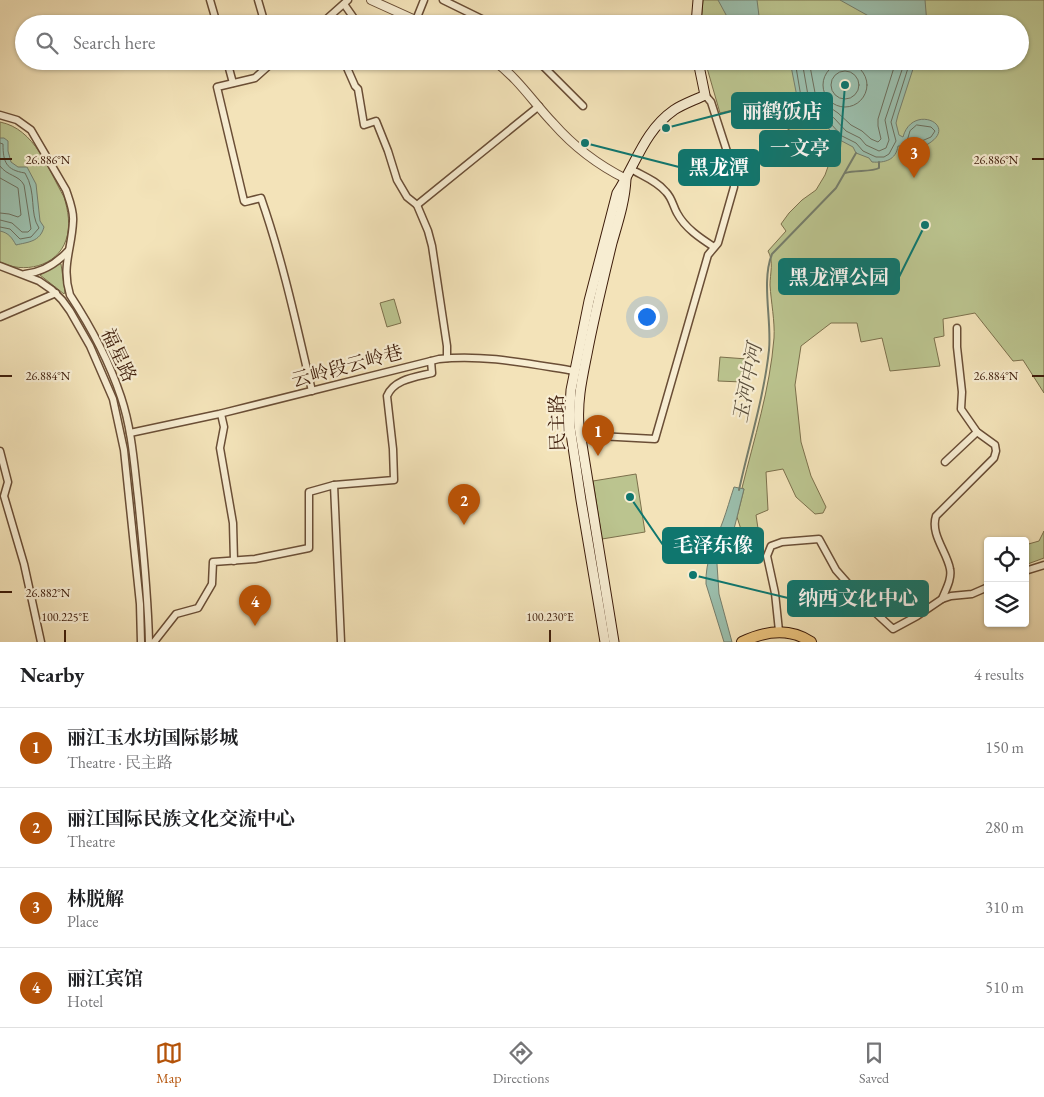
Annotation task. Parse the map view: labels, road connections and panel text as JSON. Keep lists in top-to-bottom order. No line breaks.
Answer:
{"streets":{"main road":["民主路"],"street":["福星路","云岭段云岭巷"]},"crossings":[["福星路","云岭段云岭巷"],["云岭段云岭巷","民主路"]],"water":["玉河中河"],"places":["一文亭","丽鹤饭店","黑龙潭","黑龙潭公园","毛泽东像","纳西文化中心"],"page":{"search":"Search here","pins":["3","1","2","4"],"heading":["Nearby","4 results"],"list":[{"mark":"1","name":"丽江玉水坊国际影城","note":"Theatre · 民主路","value":"150 m"},{"mark":"2","name":"丽江国际民族文化交流中心","note":"Theatre","value":"280 m"},{"mark":"3","name":"林脱解","note":"Place","value":"310 m"},{"mark":"4","name":"丽江宾馆","note":"Hotel","value":"510 m"}],"nav":["Map","Directions","Saved"]},"coordinates":["26.886°N","26.884°N","26.882°N","100.225°E","100.230°E"]}
